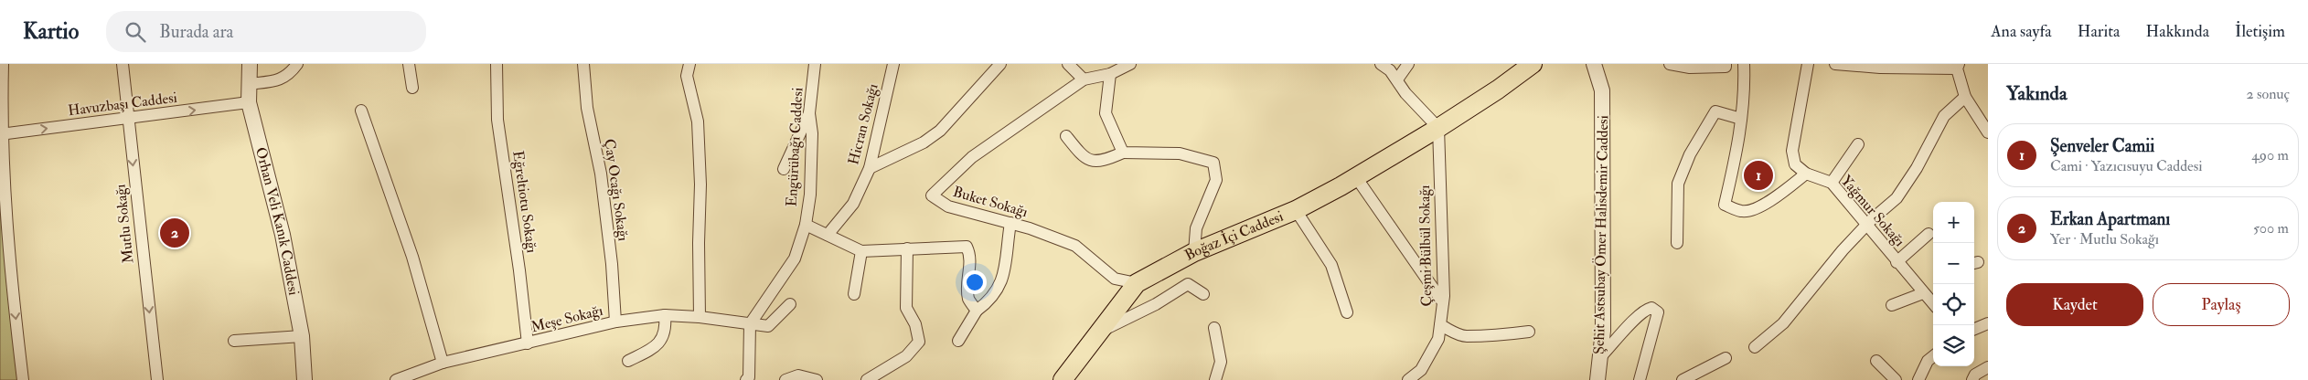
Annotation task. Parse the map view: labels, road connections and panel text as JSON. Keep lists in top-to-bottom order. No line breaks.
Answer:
{"streets":{"main road":["Boğaz İçi Caddesi"],"street":["Havuzbaşı Caddesi","Hicran Sokağı","Engürübağı Caddesi","Çay Ocağı Sokağı","Eğreltiotu Sokağı","Buket Sokağı","Yağmur Sokağı","Orhan Veli Kanık Caddesi","Mutlu Sokağı","Şehit Astsubay Ömer Halisdemir Caddesi","Çeşmi Bülbül Sokağı","Meşe Sokağı"]},"crossings":[["Havuzbaşı Caddesi","Orhan Veli Kanık Caddesi"],["Havuzbaşı Caddesi","Mutlu Sokağı"],["Engürübağı Caddesi","Meşe Sokağı"],["Çay Ocağı Sokağı","Meşe Sokağı"],["Eğreltiotu Sokağı","Meşe Sokağı"],["Buket Sokağı","Boğaz İçi Caddesi"],["Boğaz İçi Caddesi","Çeşmi Bülbül Sokağı"]],"one_way":["Havuzbaşı Caddesi","Mutlu Sokağı"],"page":{"header":"Kartio","search":"Burada ara","nav":["Ana sayfa","Harita","Hakkında","İletişim"],"heading":["Yakında","2 sonuç"],"list":[{"mark":"1","name":"Şenveler Camii","note":"Cami · Yazıcısuyu Caddesi","value":"490 m"},{"mark":"2","name":"Erkan Apartmanı","note":"Yer · Mutlu Sokağı","value":"500 m"}],"pins":["1","2"],"map_buttons":["+","−"],"buttons":["Kaydet","Paylaş"]}}
